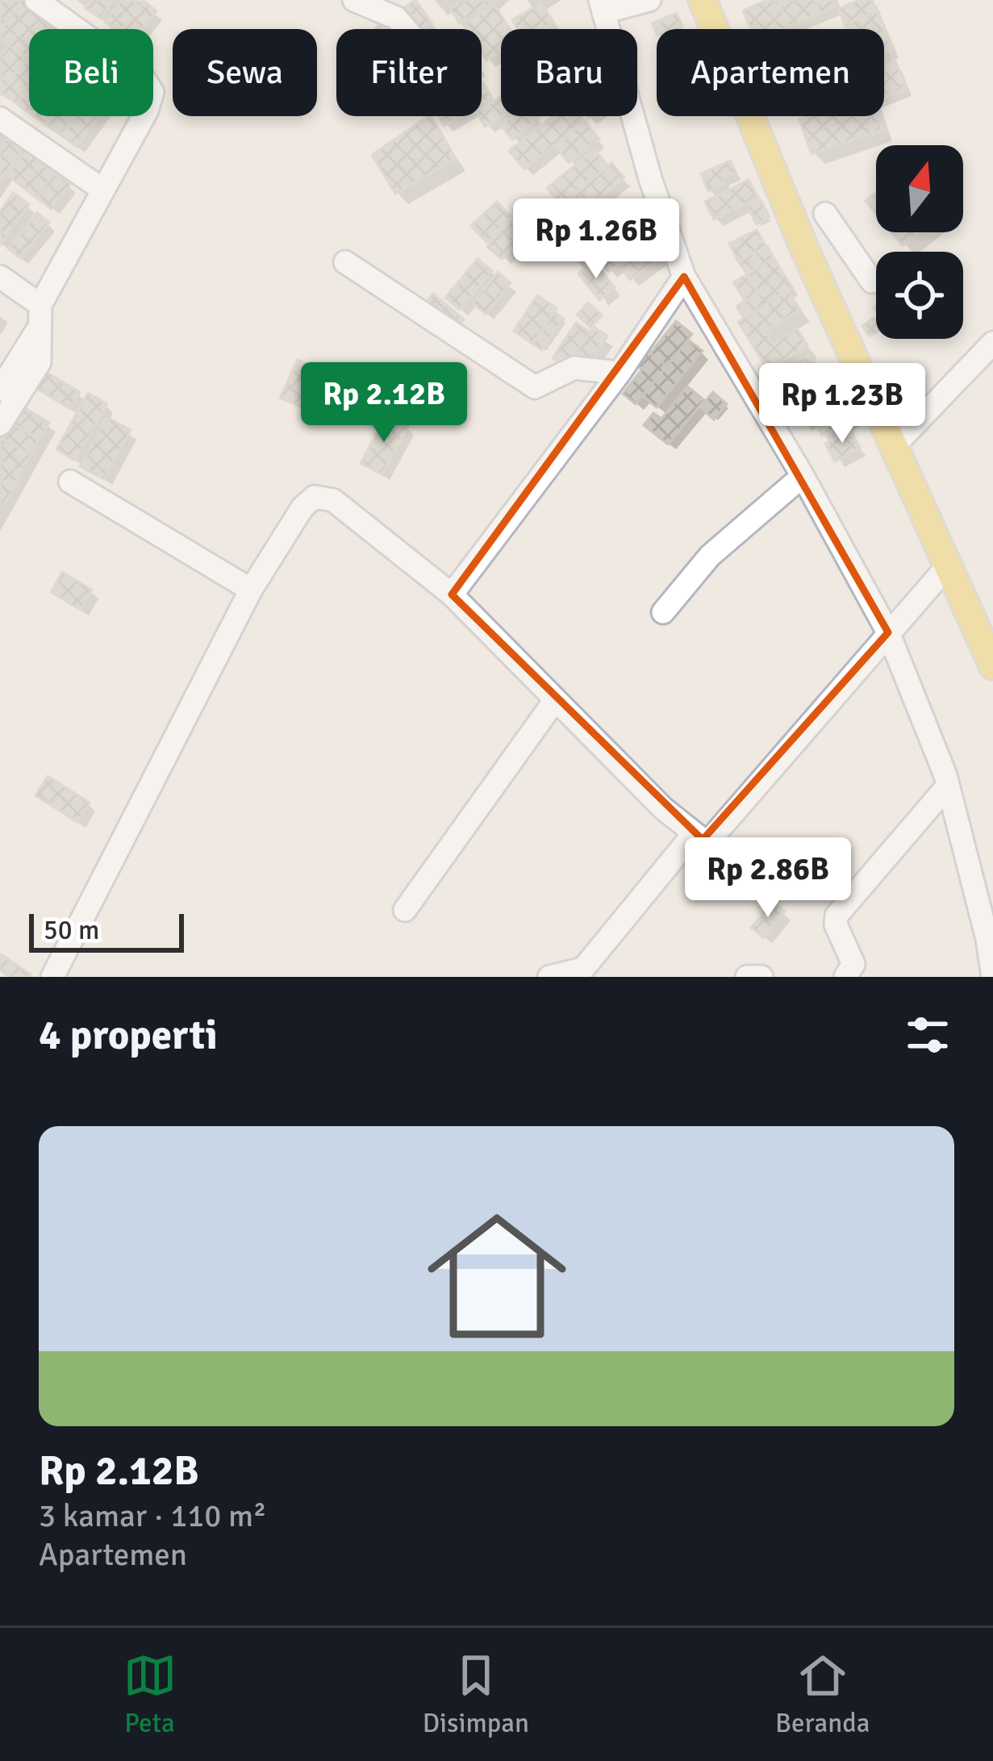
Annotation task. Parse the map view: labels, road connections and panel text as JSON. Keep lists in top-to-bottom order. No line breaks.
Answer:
{"scale_bar":"50 m","north":"top","page":{"chip":["Beli","Sewa","Filter","Baru","Apartemen"],"price":["Rp 1.26B","Rp 2.12B","Rp 1.23B","Rp 2.86B"],"scale":"50 m","heading":"4 properti","list":[{"name":"Rp 2.12B","note":"3 kamar · 110 m² · Apartemen"}],"tabs":["Peta","Disimpan","Beranda"]}}
